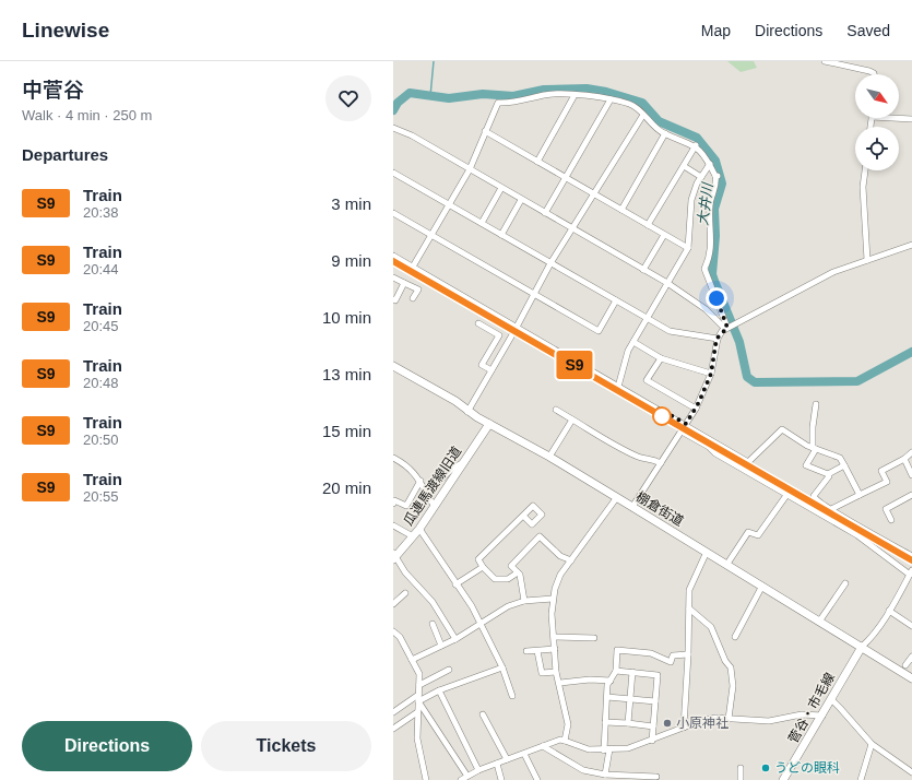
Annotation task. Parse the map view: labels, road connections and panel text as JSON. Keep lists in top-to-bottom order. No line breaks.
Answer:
{"streets":{"street":["瓜連馬渡線旧道","棚倉街道","菅谷・市毛線"]},"crossings":[["瓜連馬渡線旧道","棚倉街道"],["棚倉街道","菅谷・市毛線"]],"water":["大井川"],"places":["小原神社","うどの眼科"],"north":"bottom right","page":{"header":"Linewise","nav":["Map","Directions","Saved"],"heading":[["中菅谷","Walk · 4 min · 250 m"],"Departures"],"on_map":"S9","list":[{"mark":"S9","name":"Train","note":"20:38","value":"3 min"},{"mark":"S9","name":"Train","note":"20:44","value":"9 min"},{"mark":"S9","name":"Train","note":"20:45","value":"10 min"},{"mark":"S9","name":"Train","note":"20:48","value":"13 min"},{"mark":"S9","name":"Train","note":"20:50","value":"15 min"},{"mark":"S9","name":"Train","note":"20:55","value":"20 min"}],"buttons":["Directions","Tickets"]}}
